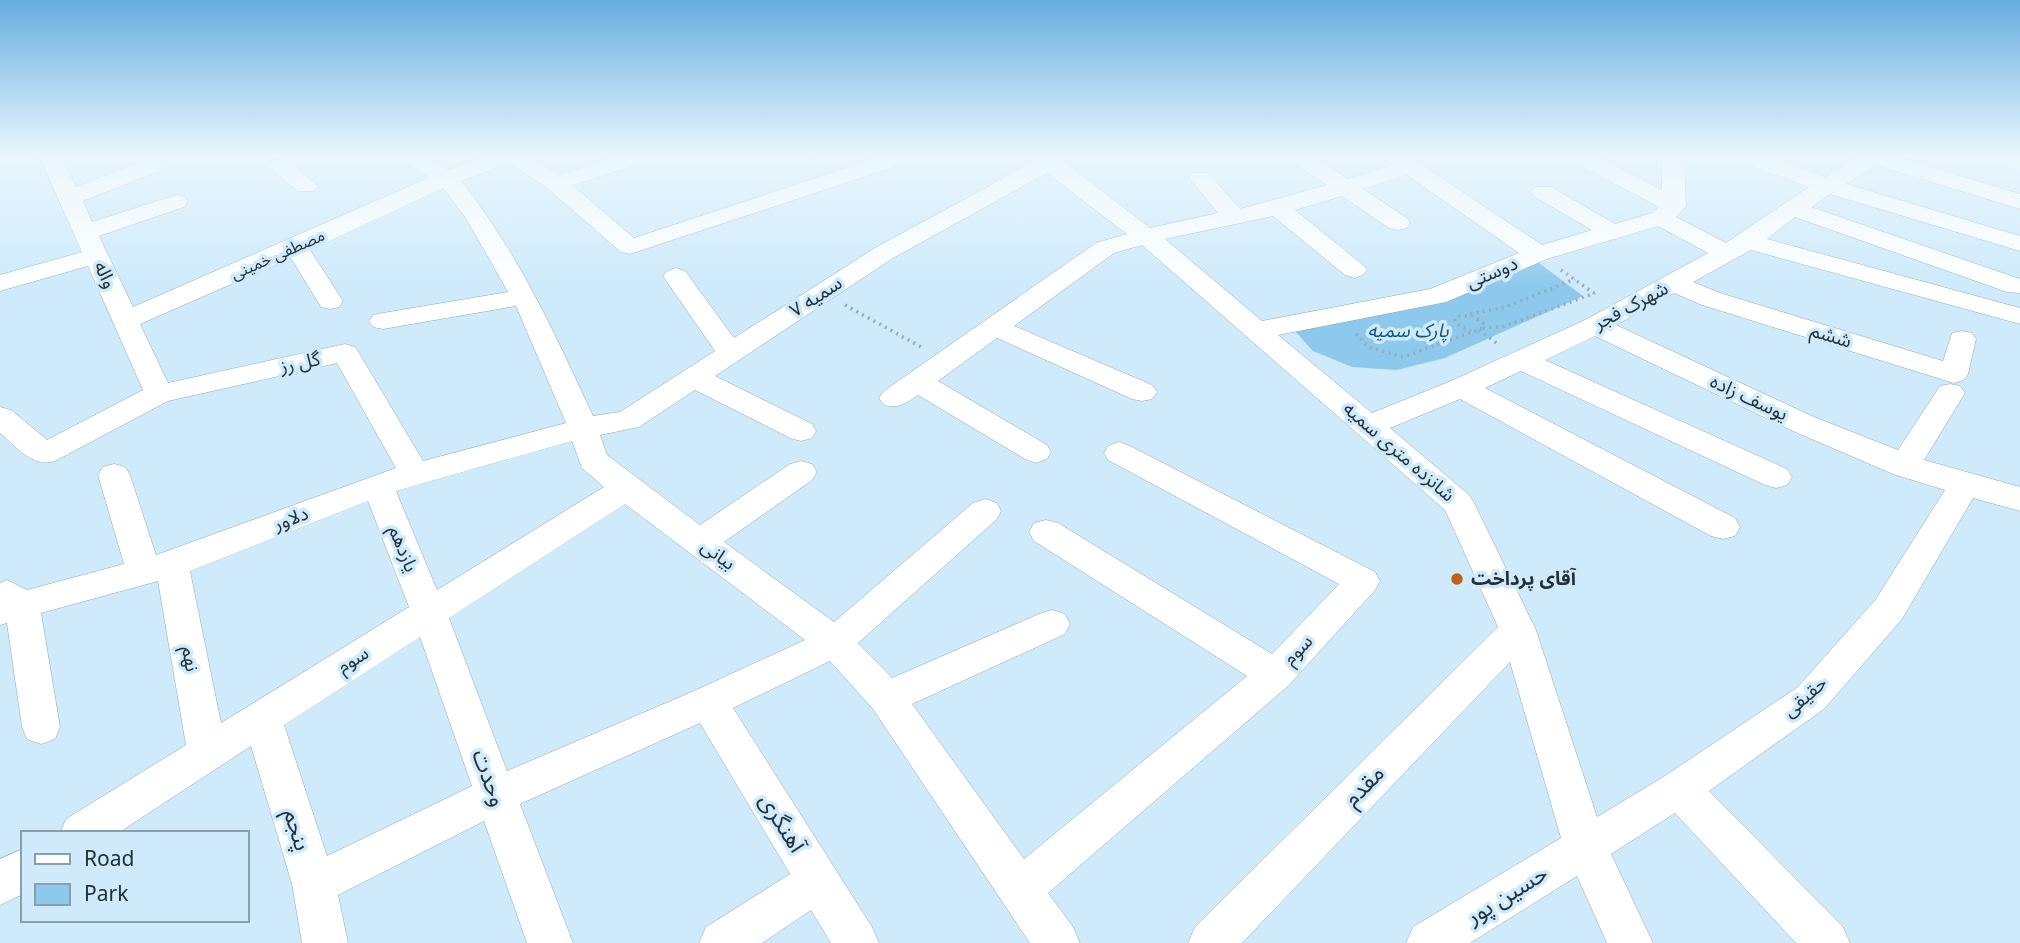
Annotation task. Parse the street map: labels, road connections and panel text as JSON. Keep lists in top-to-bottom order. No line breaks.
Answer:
{"streets":{"street":["مصطفی خمینی","دوستی","واله","سمیه ۷","شهرک فجر","ششم","گل رز","یوسف زاده","شانزده متری سمیه","دلاور","یازدهم","بیانی","سوم","نهم","حقیقی","وحدت","مقدم","آهنگری","پنجم","حسین پور"]},"crossings":[["مصطفی خمینی","واله"],["دوستی","شانزده متری سمیه"],["واله","گل رز"],["سمیه ۷","دلاور"],["سمیه ۷","بیانی"],["شهرک فجر","ششم"],["شهرک فجر","یوسف زاده"],["شهرک فجر","شانزده متری سمیه"],["گل رز","دلاور"],["یوسف زاده","حقیقی"],["شانزده متری سمیه","حقیقی"],["شانزده متری سمیه","مقدم"],["شانزده متری سمیه","حسین پور"],["دلاور","یازدهم"],["دلاور","بیانی"],["دلاور","نهم"],["یازدهم","سوم"],["یازدهم","وحدت"],["بیانی","سوم"],["سوم","نهم"],["سوم","وحدت"],["سوم","پنجم"],["حقیقی","حسین پور"]],"parks":["پارک سمیه"],"places":["آقای پرداخت"],"legend":["Road","Park"]}
